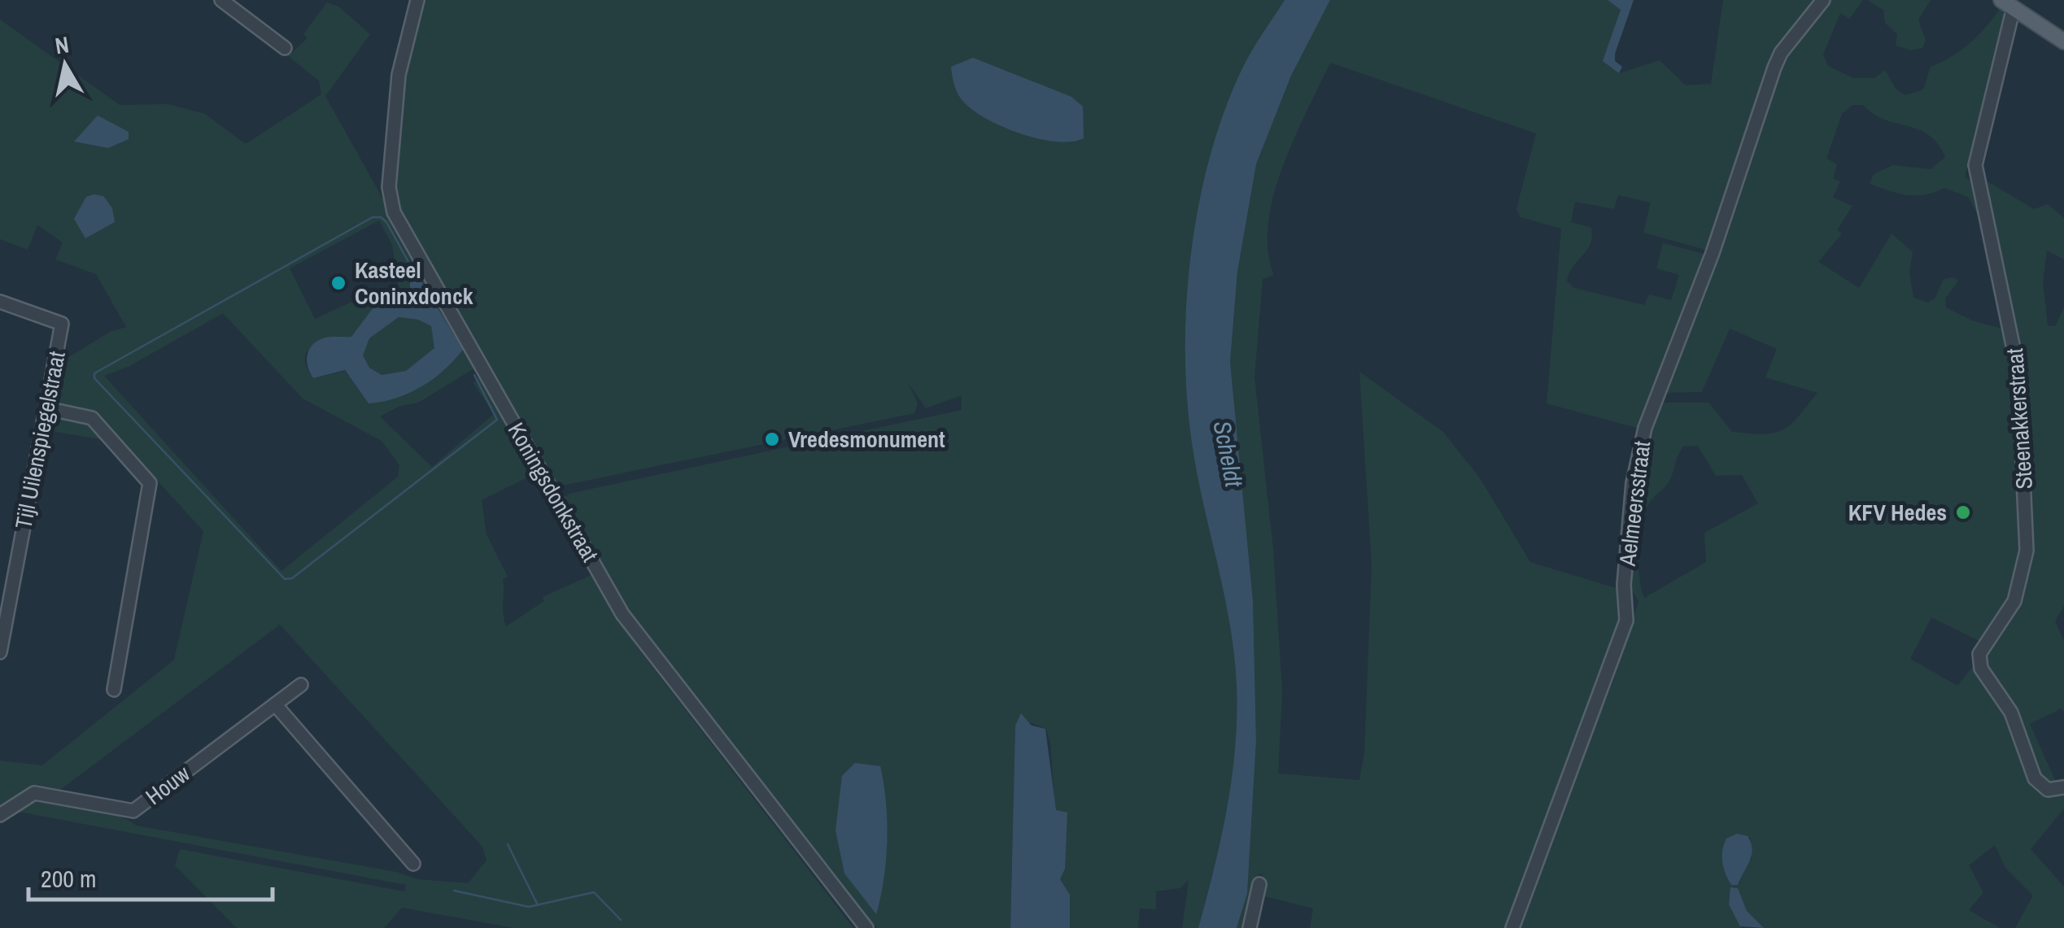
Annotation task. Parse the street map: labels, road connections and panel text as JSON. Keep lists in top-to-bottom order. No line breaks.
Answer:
{"streets":{"street":["Steenakkerstraat","Tijl Uilenspiegelstraat","Koningsdonkstraat","Aelmeersstraat","Houw"]},"water":["Scheldt"],"places":["Kasteel Coninxdonck","Vredesmonument","KFV Hedes"],"scale_bar":"200 m","north":"top"}
